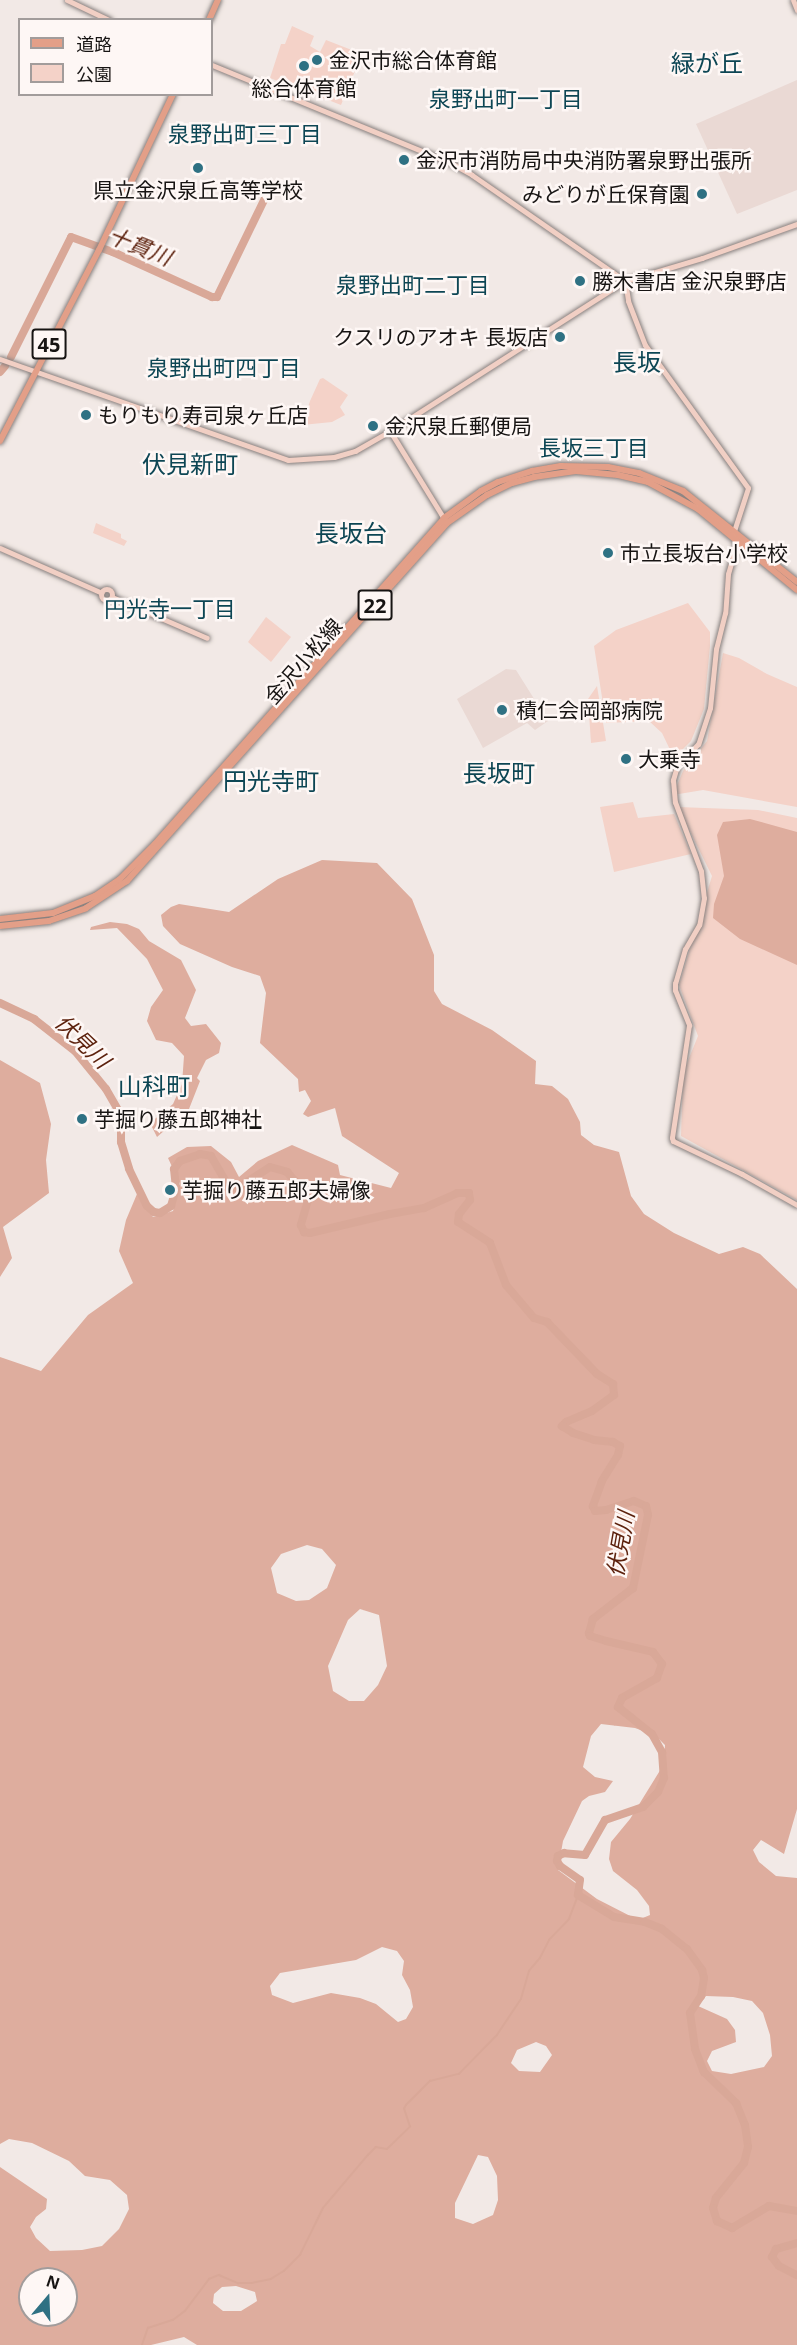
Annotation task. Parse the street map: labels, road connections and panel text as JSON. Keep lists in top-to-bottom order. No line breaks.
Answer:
{"streets":{"main road":["45","22","金沢小松線"]},"districts":["緑が丘","泉野出町一丁目","泉野出町三丁目","泉野出町二丁目","長坂","泉野出町四丁目","長坂三丁目","伏見新町","長坂台","円光寺一丁目","長坂町","円光寺町","山科町"],"water":["十貫川","伏見川"],"places":["金沢市総合体育館","総合体育館","金沢市消防局中央消防署泉野出張所","県立金沢泉丘高等学校","みどりが丘保育園","勝木書店 金沢泉野店","クスリのアオキ 長坂店","もりもり寿司泉ヶ丘店","金沢泉丘郵便局","市立長坂台小学校","積仁会岡部病院","大乗寺","芋掘り藤五郎神社","芋掘り藤五郎夫婦像"],"legend":["道路","公園"],"north":"top"}
